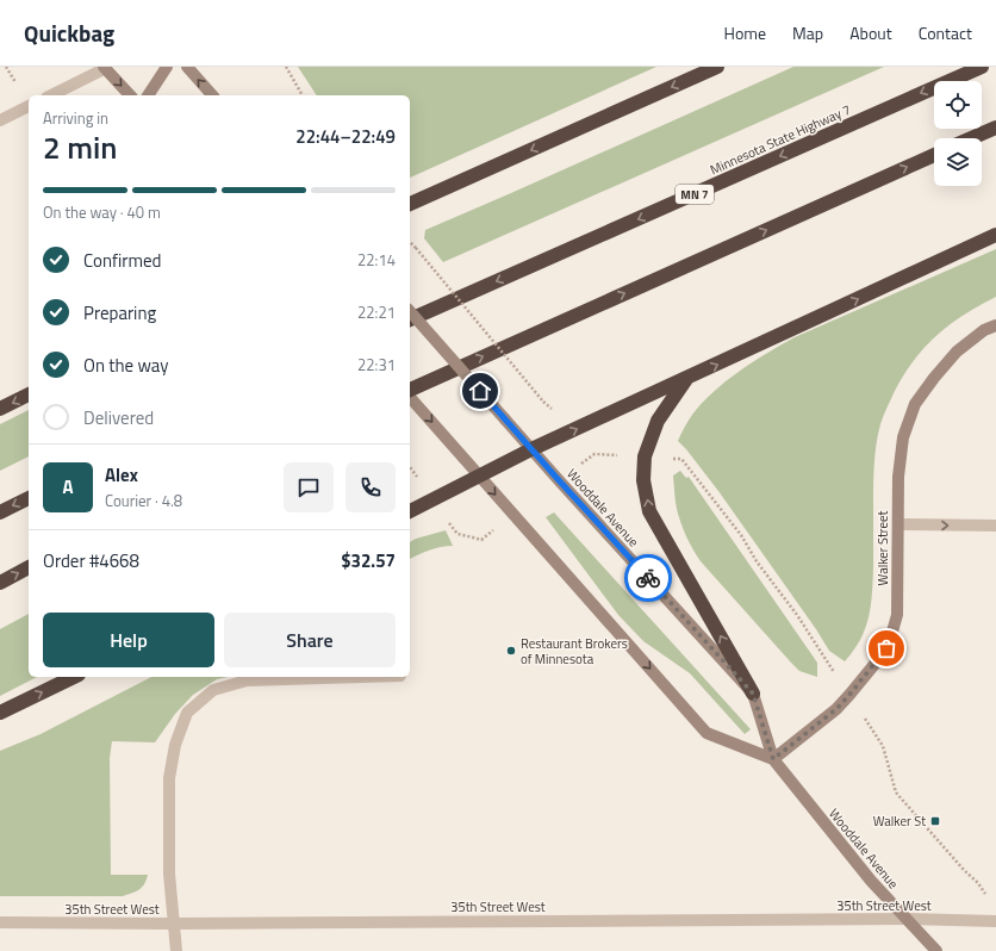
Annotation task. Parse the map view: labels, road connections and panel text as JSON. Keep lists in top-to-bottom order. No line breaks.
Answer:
{"streets":{"highway":["Minnesota State Highway 7","MN 7"],"street":["Wooddale Avenue","Walker Street","35th Street West"]},"crossings":[["Wooddale Avenue","Walker Street"],["Wooddale Avenue","35th Street West"]],"places":{"other":["Restaurant Brokers of Minnesota"],"transit":["Walker St"]},"page":{"header":"Quickbag","nav":["Home","Map","About","Contact"],"heading":["2 min","Arriving in","22:44–22:49"],"panel":["Alex","Courier · 4.8","Order #4668","$32.57"],"bar":"On the way · 40 m","list":[["Confirmed","22:14"],["Preparing","22:21"],["On the way","22:31"],"Delivered"],"round":"A","buttons":["Help","Share"]}}
